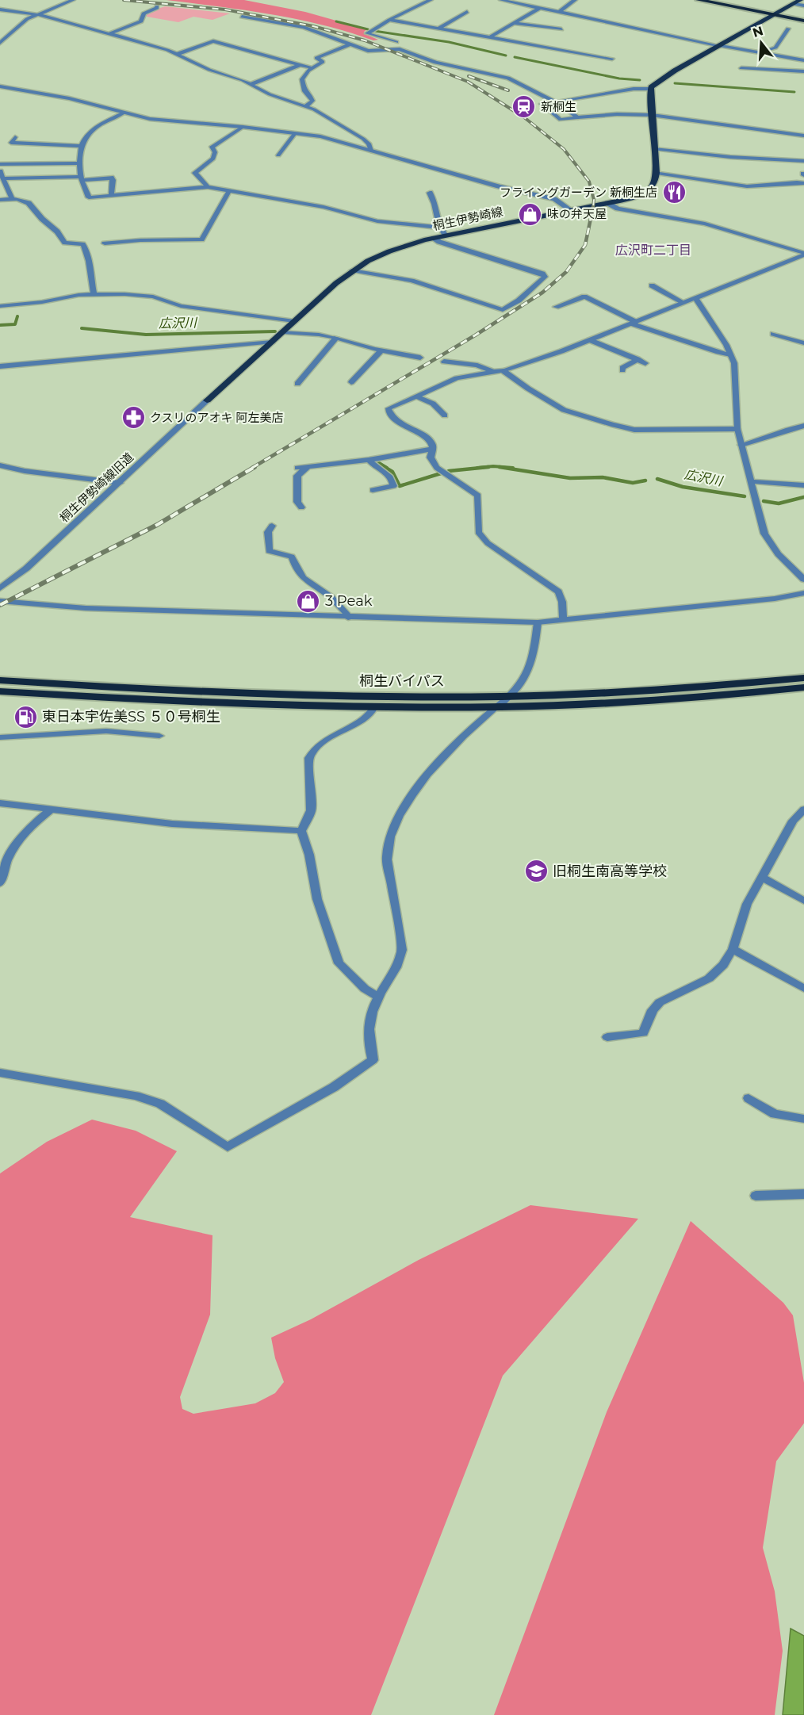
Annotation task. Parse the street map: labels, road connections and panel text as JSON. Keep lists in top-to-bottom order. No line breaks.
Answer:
{"streets":{"highway":["桐生バイパス"],"main road":["桐生伊勢崎線"],"street":["桐生伊勢崎線旧道"]},"crossings":[["桐生伊勢崎線","桐生伊勢崎線旧道"]],"districts":["広沢町二丁目"],"water":["広沢川"],"places":{"station":["新桐生"],"restaurant":["フライングガーデン 新桐生店"],"shop":["味の弁天屋","3 Peak"],"pharmacy":["クスリのアオキ 阿左美店"],"fuel station":["東日本宇佐美SS ５０号桐生"],"school or university":["旧桐生南高等学校"]},"north":"top"}
